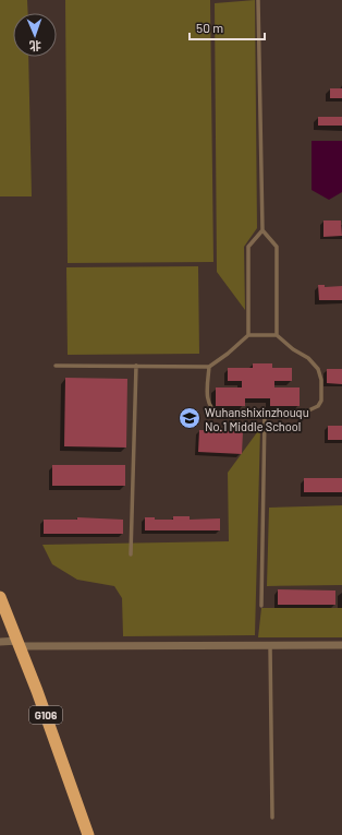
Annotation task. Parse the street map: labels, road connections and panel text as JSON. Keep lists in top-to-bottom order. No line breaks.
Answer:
{"streets":{"highway":["G106"]},"places":{"school or university":["Wuhanshixinzhouqu No.1 Middle School"]},"scale_bar":"50 m","north":"bottom"}
